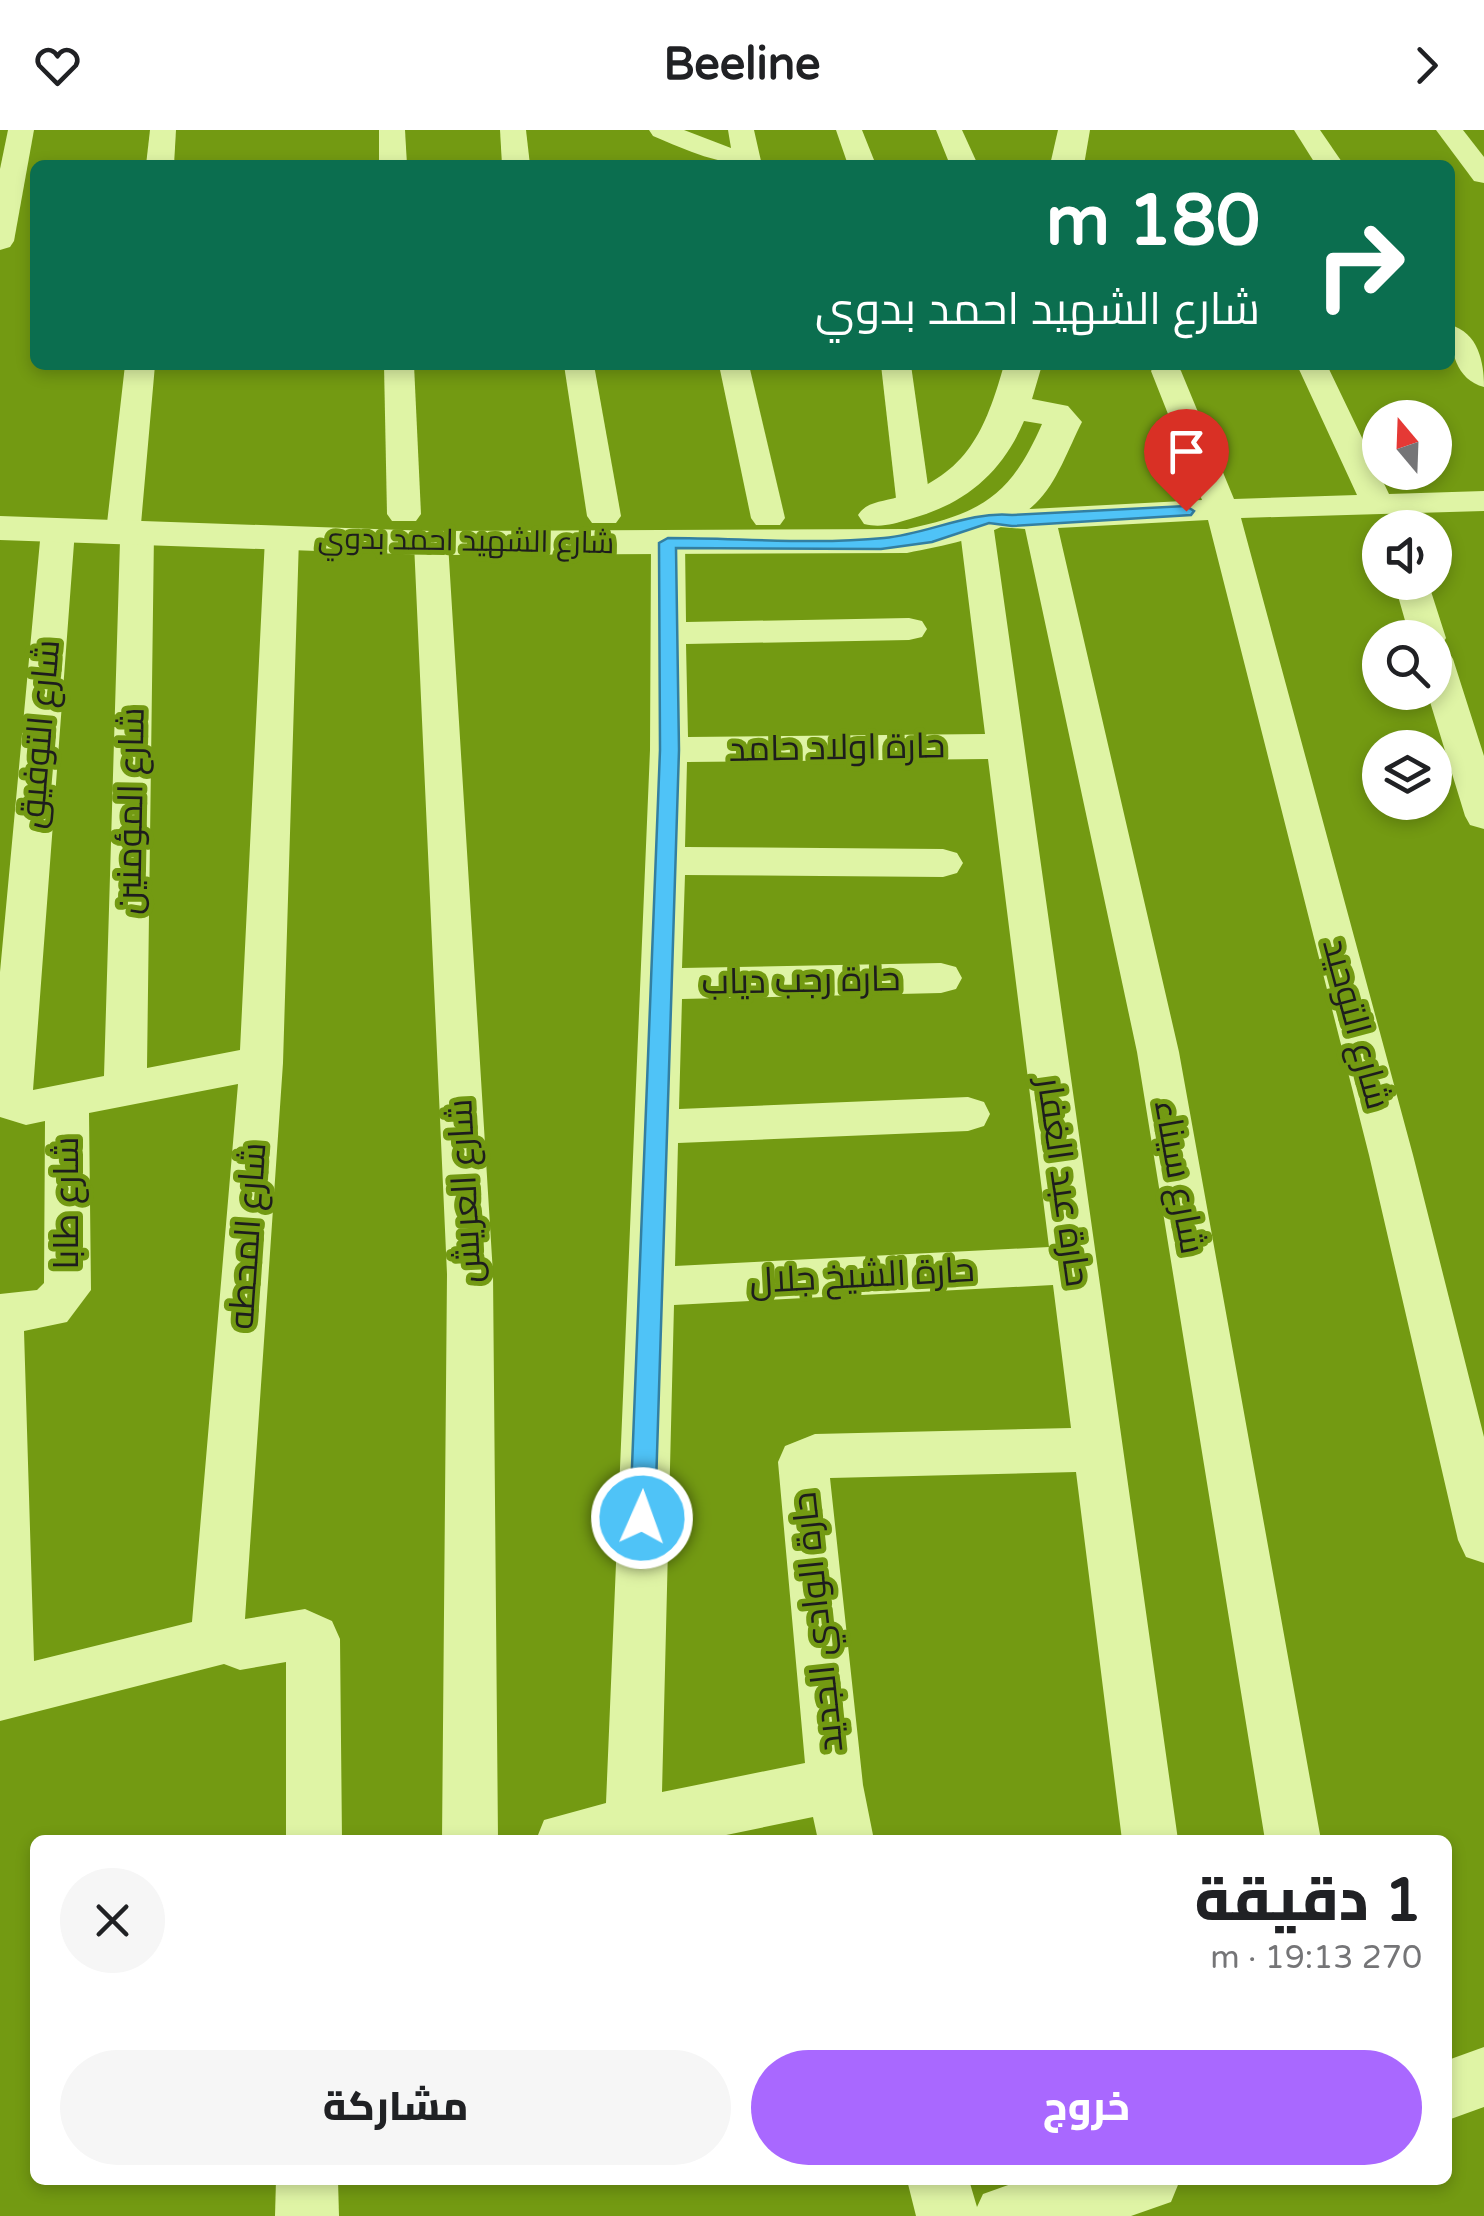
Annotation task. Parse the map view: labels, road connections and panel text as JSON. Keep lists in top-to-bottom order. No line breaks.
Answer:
{"streets":{"street":["شارع الشهيد احمد بدوي","شارع التوفيق","حارة اولاد حامد","شارع المؤمنين","حارة رجب دياب","شارع التوحيد","شارع سيناء","حارة عبد الغفار","شارع العريش","شارع طابا","شارع المحطه","حارة الشيخ جلال","حارة الوادي الجديد"]},"crossings":[["شارع الشهيد احمد بدوي","شارع التوفيق"],["شارع الشهيد احمد بدوي","شارع المؤمنين"],["شارع الشهيد احمد بدوي","حارة عبد الغفار"],["شارع الشهيد احمد بدوي","شارع العريش"],["شارع الشهيد احمد بدوي","شارع المحطه"],["شارع التوفيق","شارع المؤمنين"],["شارع التوفيق","شارع طابا"],["شارع التوفيق","شارع المحطه"],["حارة اولاد حامد","حارة عبد الغفار"],["حارة عبد الغفار","حارة الشيخ جلال"],["حارة عبد الغفار","حارة الوادي الجديد"]],"north":"top","page":{"header":"Beeline","turn":["180 m","شارع الشهيد احمد بدوي"],"heading":["1 دقيقة","270 m · 19:13"],"buttons":["خروج","مشاركة"]}}
